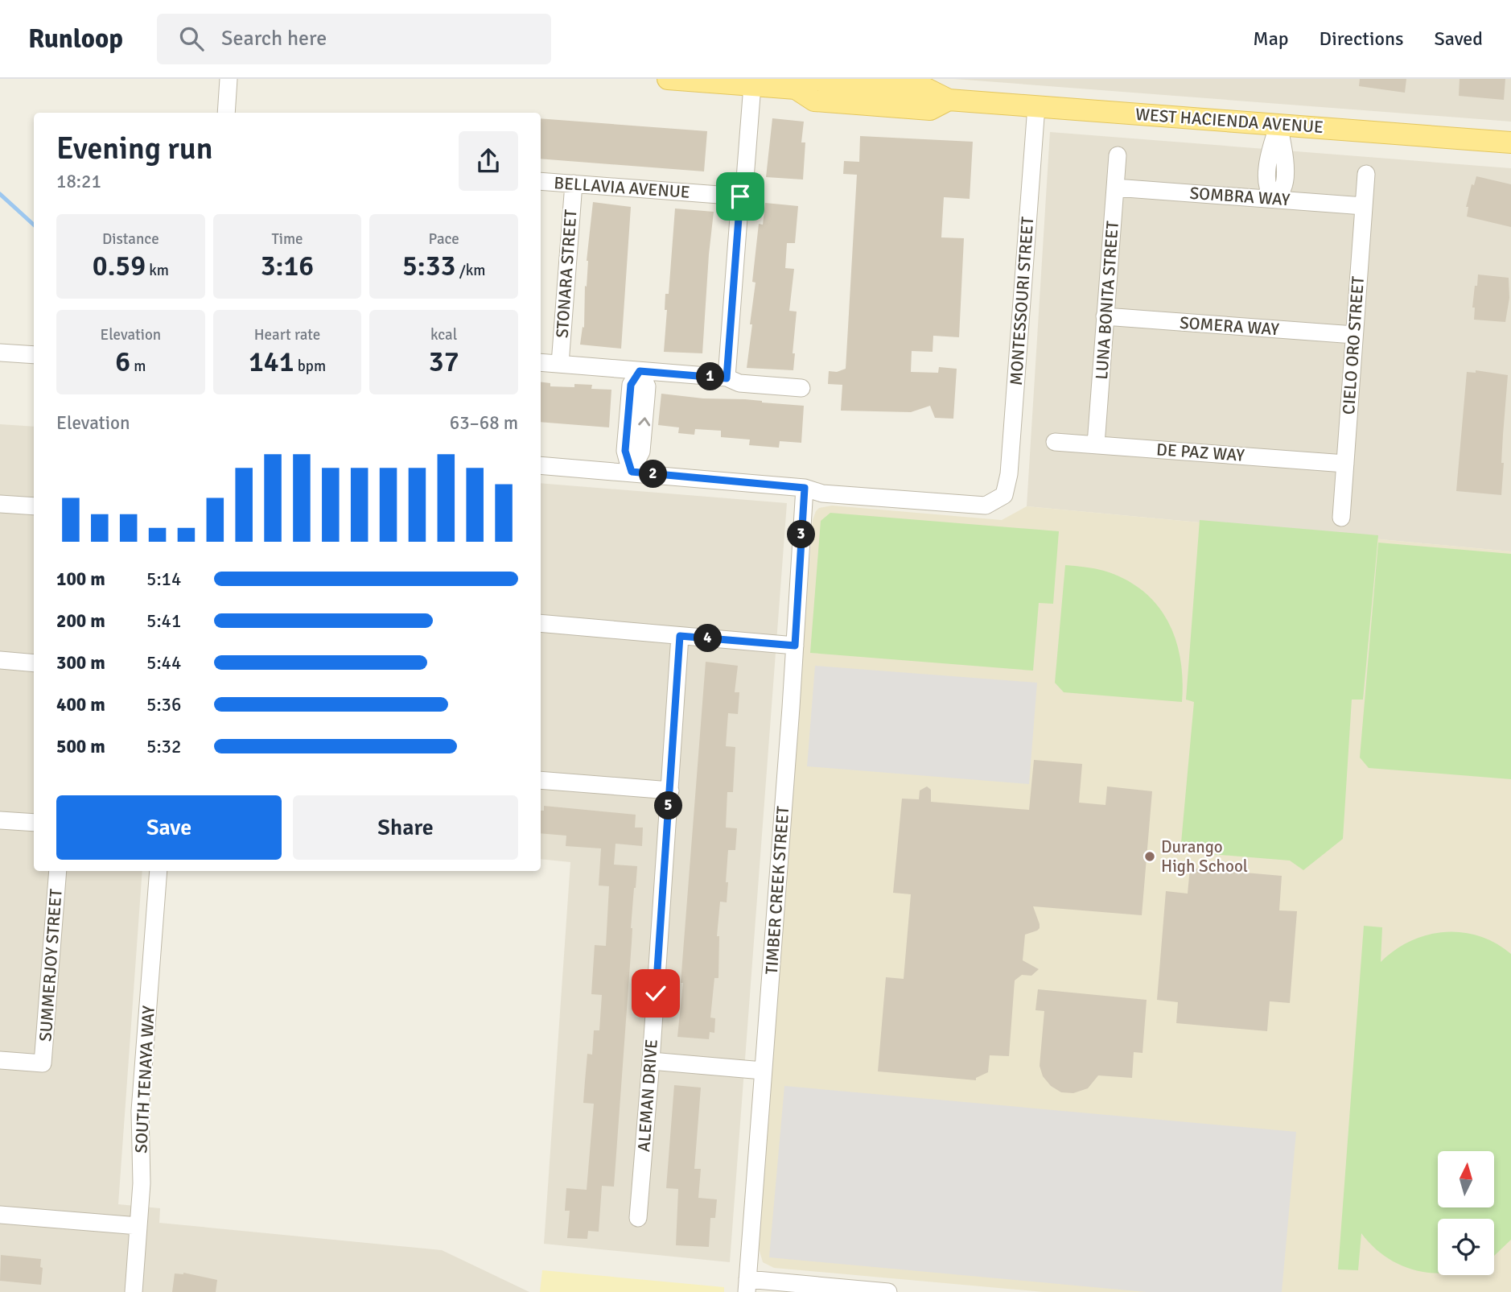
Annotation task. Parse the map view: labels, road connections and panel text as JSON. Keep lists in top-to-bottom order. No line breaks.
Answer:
{"streets":{"main road":["WEST HACIENDA AVENUE"],"street":["BELLAVIA AVENUE","SOMBRA WAY","STONARA STREET","LUNA BONITA STREET","MONTESSOURI STREET","SOMERA WAY","CIELO ORO STREET","DE PAZ WAY","TIMBER CREEK STREET","SUMMERJOY STREET","SOUTH TENAYA WAY","ALEMAN DRIVE"]},"crossings":[["WEST HACIENDA AVENUE","MONTESSOURI STREET"],["BELLAVIA AVENUE","STONARA STREET"],["SOMBRA WAY","LUNA BONITA STREET"],["SOMBRA WAY","CIELO ORO STREET"],["LUNA BONITA STREET","SOMERA WAY"],["LUNA BONITA STREET","DE PAZ WAY"],["MONTESSOURI STREET","TIMBER CREEK STREET"],["SOMERA WAY","CIELO ORO STREET"],["CIELO ORO STREET","DE PAZ WAY"]],"places":["Durango High School"],"north":"top","page":{"header":"Runloop","search":"Search here","nav":["Map","Directions","Saved"],"heading":["Evening run","18:21"],"stats":[["Distance","0.59 km"],["Time","3:16"],["Pace","5:33 /km"],["Elevation","6 m"],["Heart rate","141 bpm"],["kcal","37"]],"pins":["1","2","3","4","5"],"chart":["Elevation","63–68 m"],"list":[{"name":"100 m","note":"5:14"},{"name":"200 m","note":"5:41"},{"name":"300 m","note":"5:44"},{"name":"400 m","note":"5:36"},{"name":"500 m","note":"5:32"}],"buttons":["Save","Share"]}}
